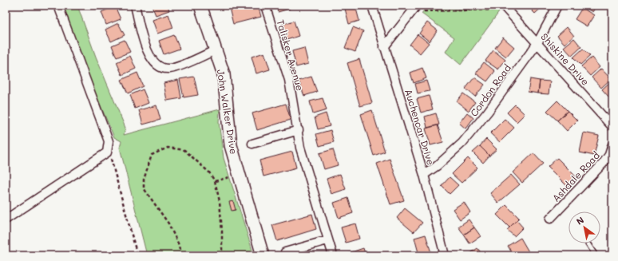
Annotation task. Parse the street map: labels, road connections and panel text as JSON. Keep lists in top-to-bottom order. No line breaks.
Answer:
{"streets":{"street":["Talisker Avenue","Shiskine Drive","Cordon Road","John Walker Drive","Auchencar Drive","Ashdale Road"]},"crossings":[["Shiskine Drive","Cordon Road"],["Cordon Road","Auchencar Drive"]],"north":"top left"}
